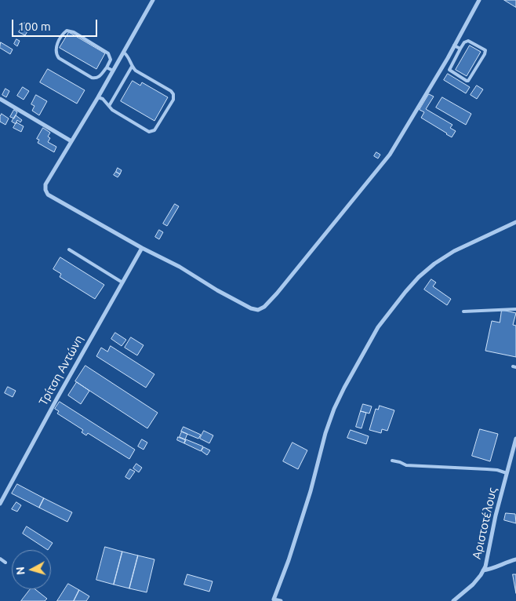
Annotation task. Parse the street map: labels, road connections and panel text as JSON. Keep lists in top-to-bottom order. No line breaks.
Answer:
{"streets":{"street":["Τρίτση Αντώνη","Αριστοτέλους"]},"scale_bar":"100 m","north":"left"}
